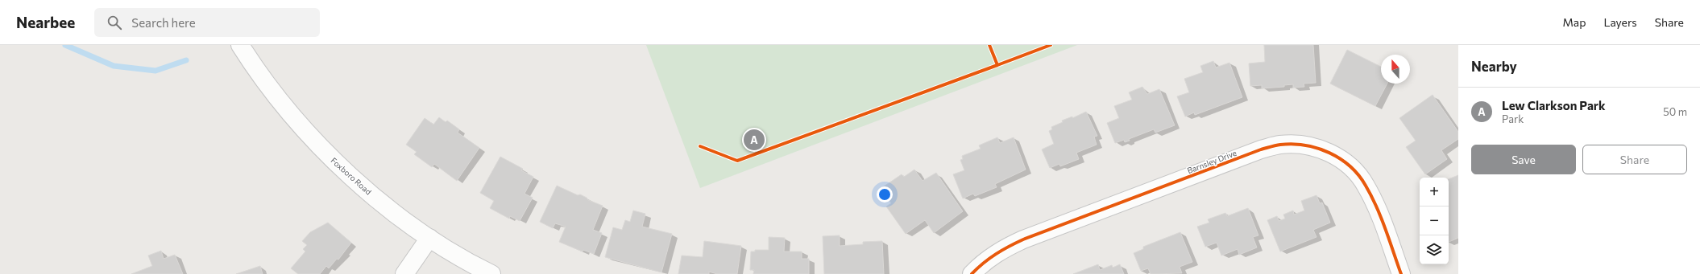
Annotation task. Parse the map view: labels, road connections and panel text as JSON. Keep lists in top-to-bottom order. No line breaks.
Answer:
{"streets":{"street":["Barnsley Drive","Foxboro Road"]},"north":"top","page":{"header":"Nearbee","search":"Search here","nav":["Map","Layers","Share"],"heading":"Nearby","list":[{"mark":"A","name":"Lew Clarkson Park","note":"Park","value":"50 m"}],"pins":"A","buttons":["Save","Share"],"map_buttons":["+","−"]}}
